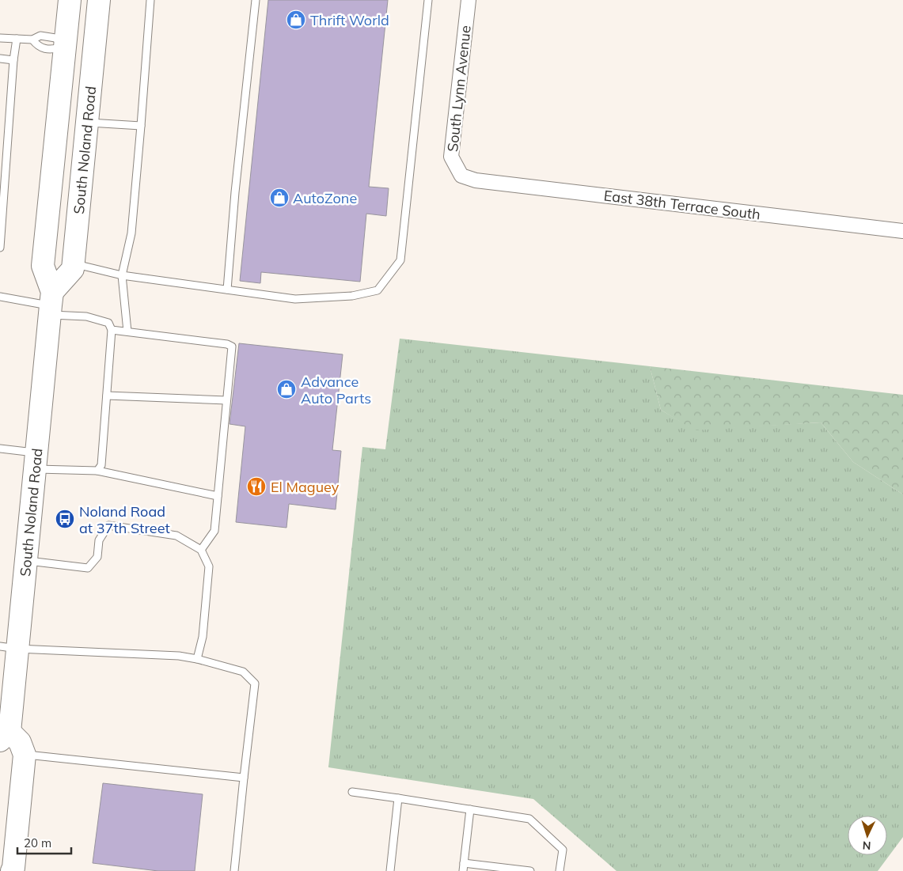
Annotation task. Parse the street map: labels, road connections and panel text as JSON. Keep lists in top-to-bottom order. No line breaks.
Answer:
{"streets":{"main road":["South Noland Road"],"street":["South Lynn Avenue","East 38th Terrace South"]},"crossings":[["South Lynn Avenue","East 38th Terrace South"]],"places":{"shop":["Thrift World","AutoZone","Advance Auto Parts"],"restaurant":["El Maguey"],"bus stop":["Noland Road at 37th Street"]},"scale_bar":"20 m","north":"bottom"}
